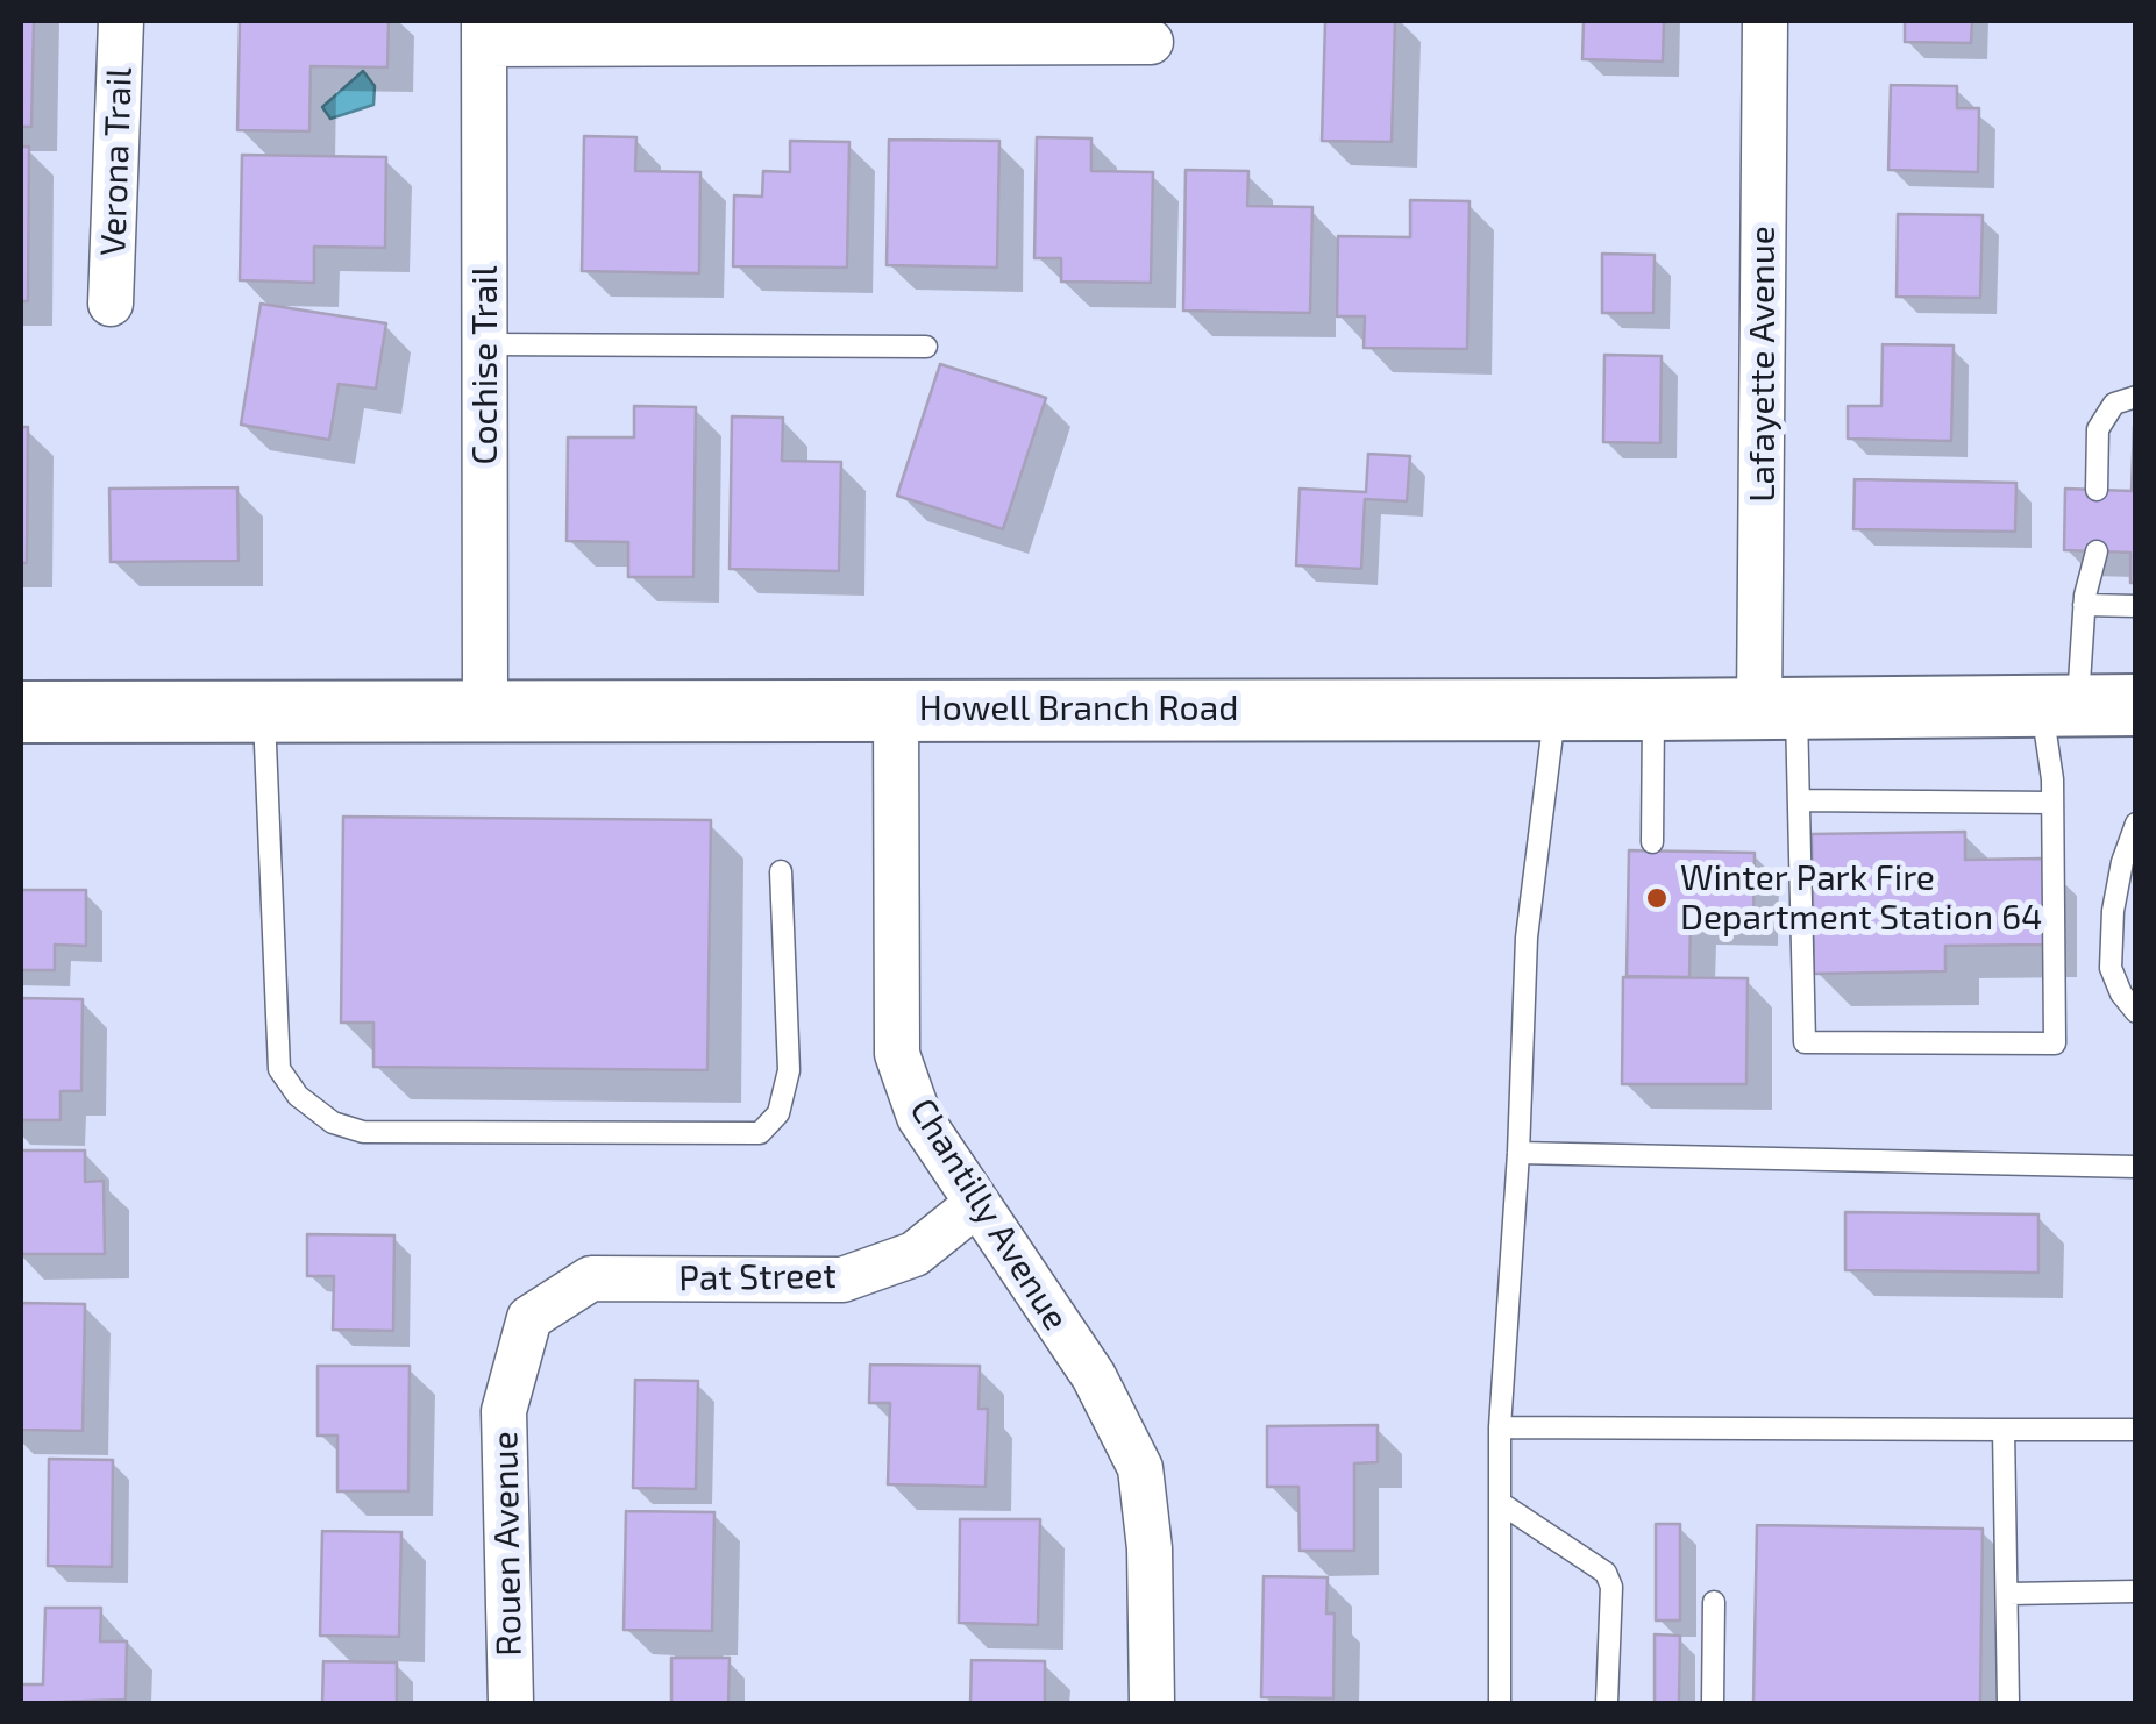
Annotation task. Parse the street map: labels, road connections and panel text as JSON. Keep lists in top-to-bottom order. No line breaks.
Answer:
{"streets":{"main road":["Howell Branch Road"],"street":["Verona Trail","Lafayette Avenue","Cochise Trail","Chantilly Avenue","Pat Street","Rouen Avenue"]},"crossings":[["Lafayette Avenue","Howell Branch Road"],["Cochise Trail","Howell Branch Road"],["Howell Branch Road","Chantilly Avenue"],["Chantilly Avenue","Pat Street"],["Pat Street","Rouen Avenue"]],"places":["Winter Park Fire Department Station 64"]}
